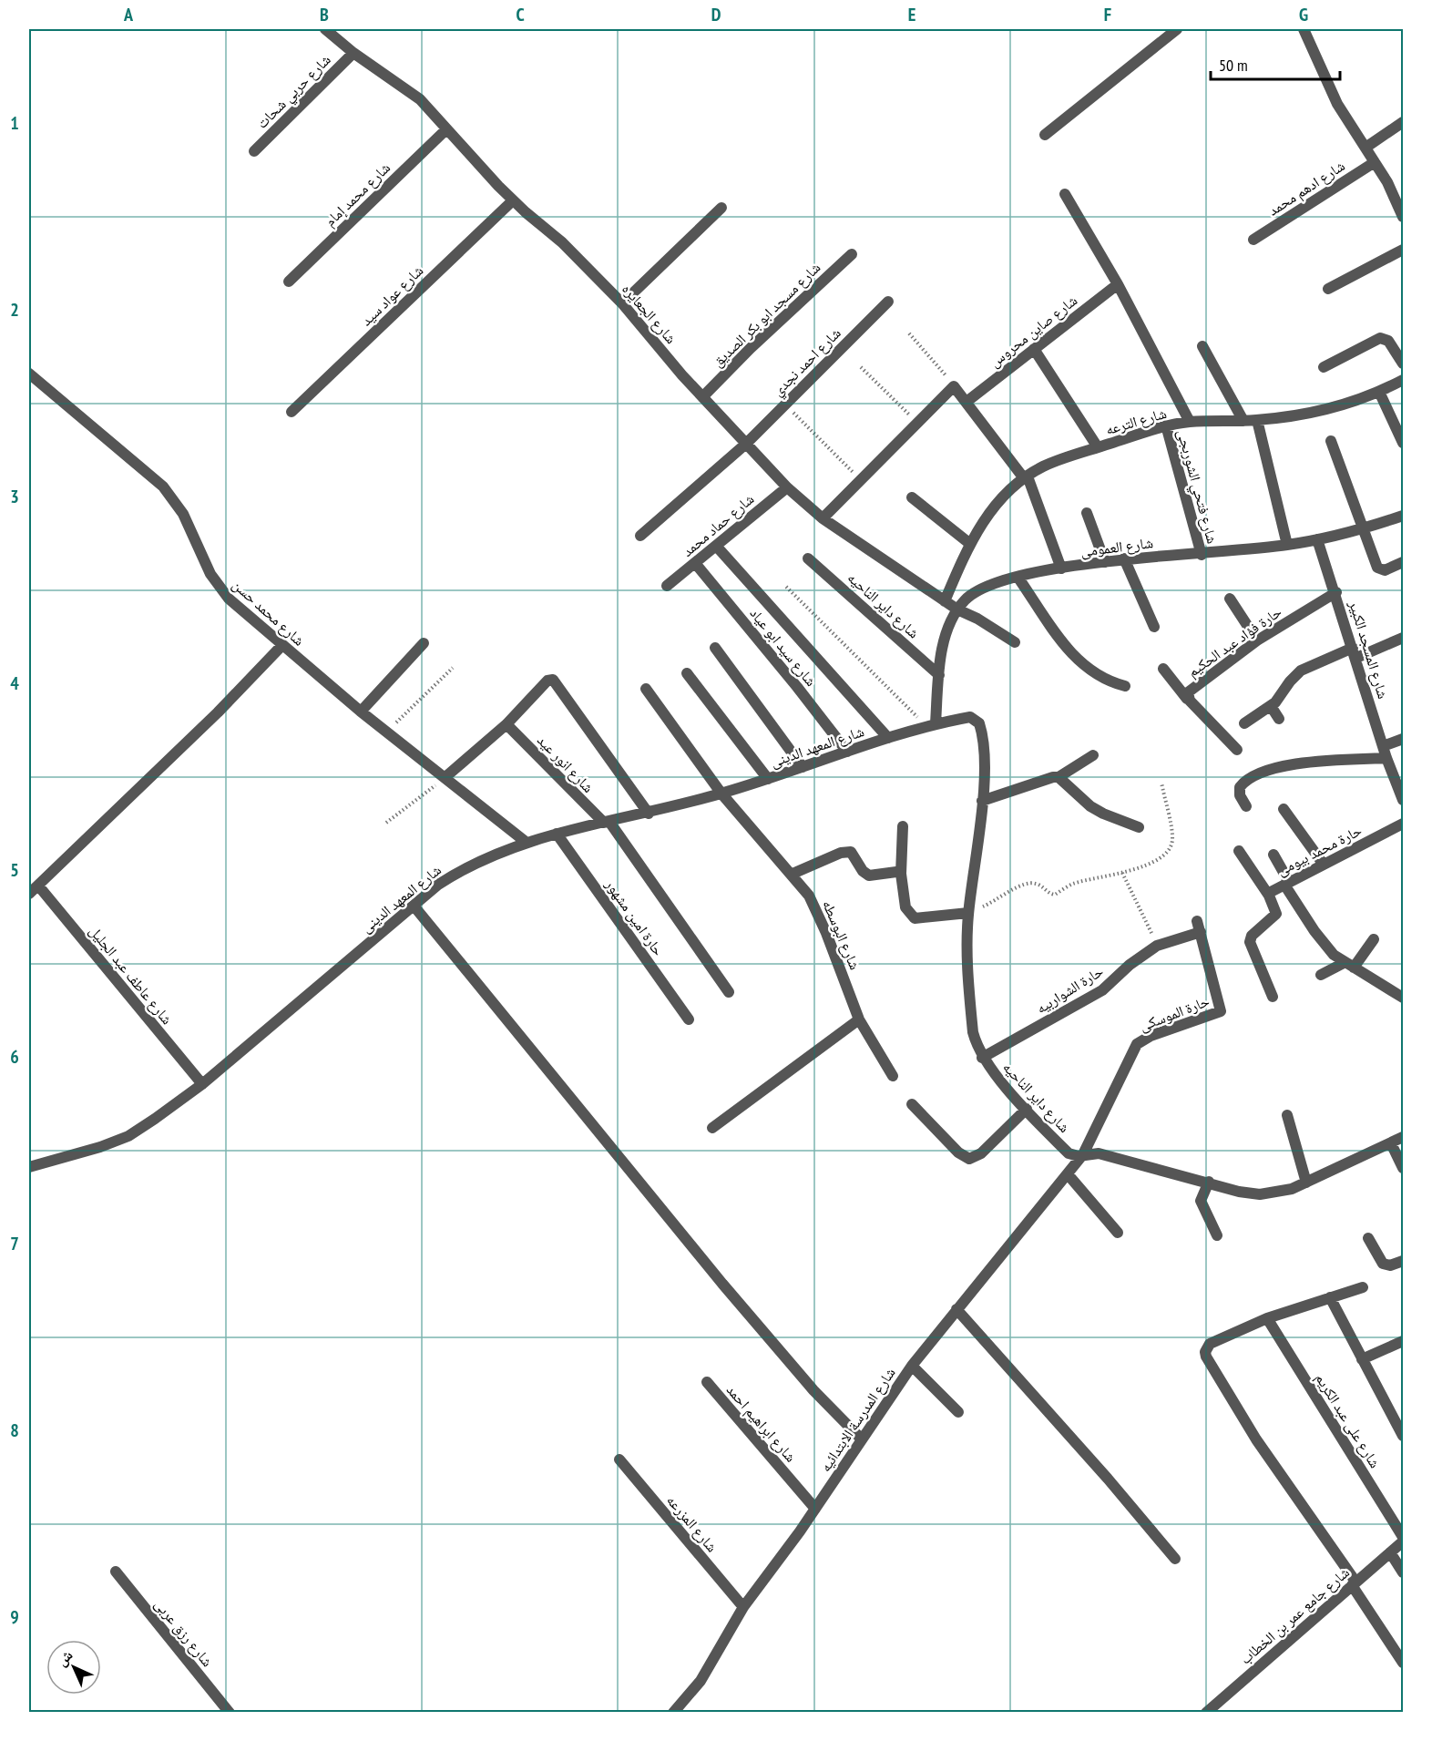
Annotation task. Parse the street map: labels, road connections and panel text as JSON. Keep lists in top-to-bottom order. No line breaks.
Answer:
{"streets":{"street":["شارع حربي شحات","شارع ادهم محمد","شارع محمد إمام","شارع عواد سيد","شارع الجعايره","شارع مسجد ابو بكر الصديق","شارع صاين محروس","شارع احمد نجدي","شارع الترعه","شارع فتحي الشوربجى","شارع حماد محمد","شارع العمومى","شارع داير الناحيه","شارع محمد حسن","حارة فؤاد عبد الحكيم","شارع سيد ابو عياد","شارع المسجد الكبير","شارع المعهد الدينى","شارع انور عيد","حارة محمد بيومى","حارة امين مشهور","شارع البوسطه","شارع عاطف عبد الجليل","حارة الشواربيه","حارة الموسكى","شارع المدرسة الابتدائيه","شارع على عبد الكريم","شارع ابراهيم احمد","شارع المزرعه","شارع جامع عمر بن الخطاب","شارع رزق عربى"]},"crossings":[["شارع حربي شحات","شارع الجعايره"],["شارع محمد إمام","شارع الجعايره"],["شارع عواد سيد","شارع الجعايره"],["شارع الجعايره","شارع مسجد ابو بكر الصديق"],["شارع الجعايره","شارع احمد نجدي"],["شارع الجعايره","شارع الترعه"],["شارع الجعايره","شارع حماد محمد"],["شارع الجعايره","شارع العمومى"],["شارع الترعه","شارع فتحي الشوربجى"],["شارع فتحي الشوربجى","شارع العمومى"],["شارع حماد محمد","شارع سيد ابو عياد"],["شارع العمومى","شارع داير الناحيه"],["شارع العمومى","شارع المسجد الكبير"],["شارع العمومى","شارع المعهد الدينى"],["شارع داير الناحيه","شارع المعهد الدينى"],["شارع داير الناحيه","حارة الشواربيه"],["شارع داير الناحيه","حارة الموسكى"],["شارع داير الناحيه","شارع المدرسة الابتدائيه"],["شارع محمد حسن","شارع المعهد الدينى"],["حارة فؤاد عبد الحكيم","شارع المسجد الكبير"],["شارع سيد ابو عياد","شارع المعهد الدينى"],["شارع المعهد الدينى","شارع انور عيد"],["شارع المعهد الدينى","حارة امين مشهور"],["شارع المعهد الدينى","شارع البوسطه"],["شارع المعهد الدينى","شارع عاطف عبد الجليل"],["حارة الشواربيه","حارة الموسكى"],["حارة الموسكى","شارع المدرسة الابتدائيه"],["شارع المدرسة الابتدائيه","شارع ابراهيم احمد"],["شارع المدرسة الابتدائيه","شارع المزرعه"]],"scale_bar":"50 m","north":"top left","grid":{"columns":["A","B","C","D","E","F","G"],"rows":["1","2","3","4","5","6","7","8","9"]}}
